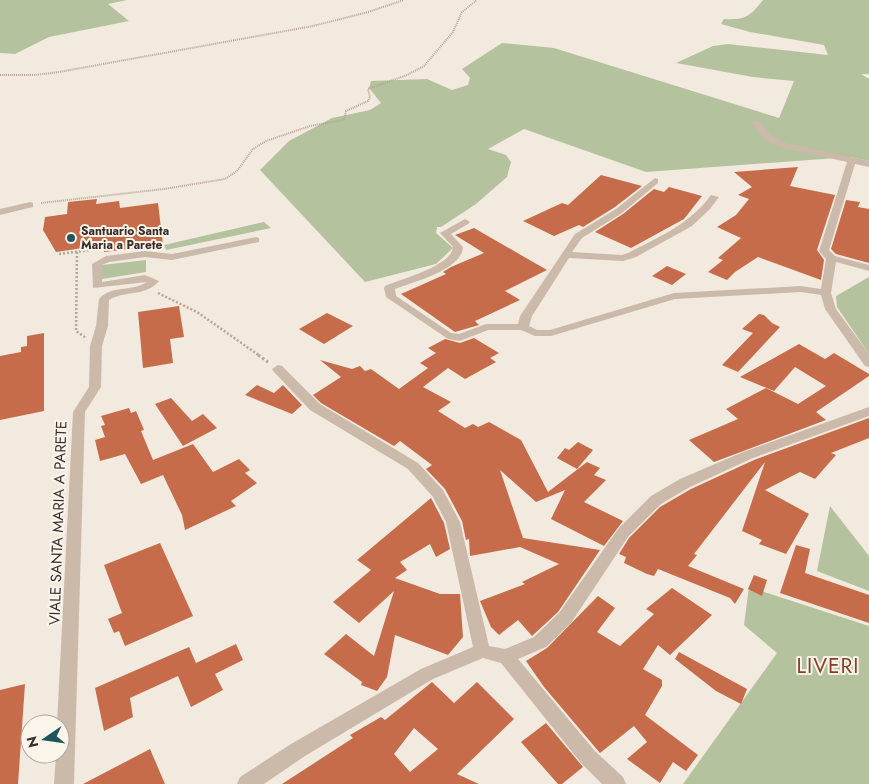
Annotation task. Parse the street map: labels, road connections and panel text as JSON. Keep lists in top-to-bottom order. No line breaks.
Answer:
{"streets":{"street":["VIALE SANTA MARIA A PARETE"]},"districts":["LIVERI"],"places":["Santuario Santa Maria a Parete"],"north":"left"}
